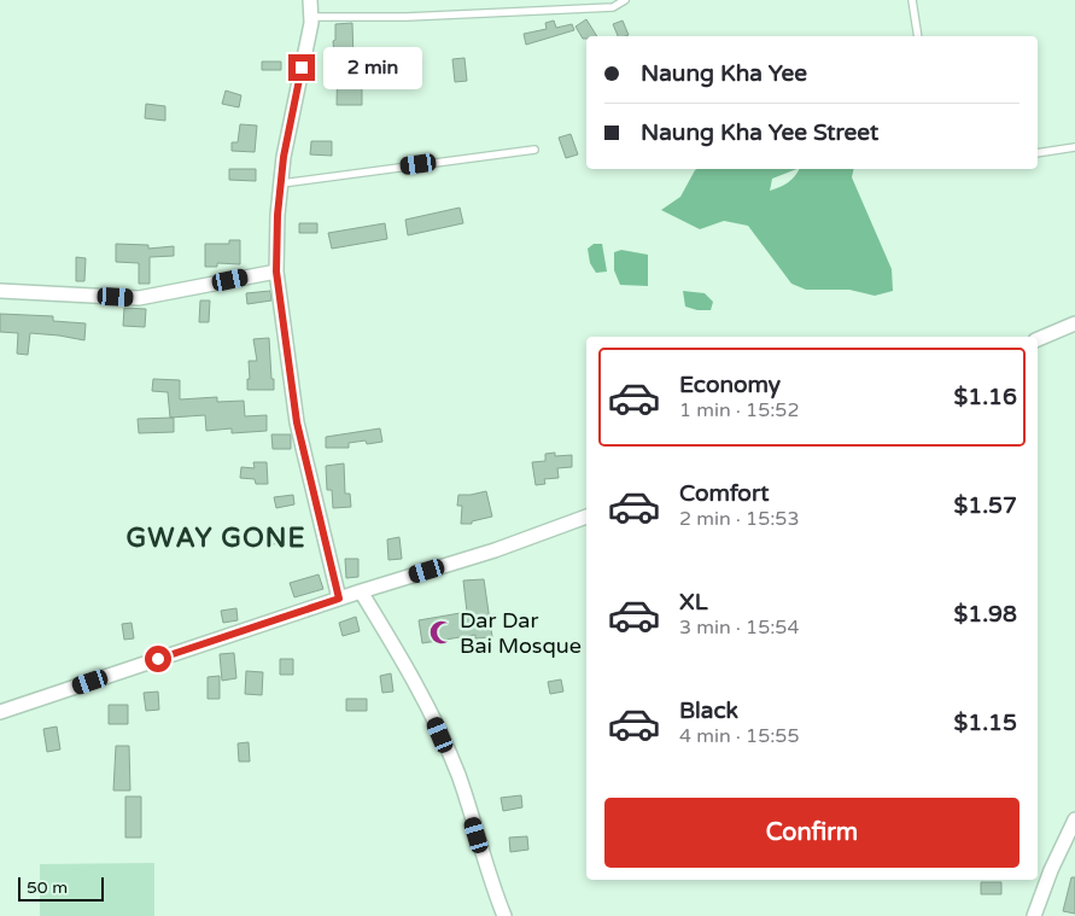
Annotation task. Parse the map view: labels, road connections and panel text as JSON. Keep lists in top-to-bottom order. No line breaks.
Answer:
{"districts":["GWAY GONE"],"places":{"mosque":["Dar Dar Bai Mosque"]},"scale_bar":"50 m","page":{"banner":["Naung Kha Yee","Naung Kha Yee Street"],"bubble":"2 min","list":[{"name":"Economy","note":"1 min · 15:52","value":"$1.16"},{"name":"Comfort","note":"2 min · 15:53","value":"$1.57"},{"name":"XL","note":"3 min · 15:54","value":"$1.98"},{"name":"Black","note":"4 min · 15:55","value":"$1.15"}],"buttons":"Confirm","scale":"50 m"}}
